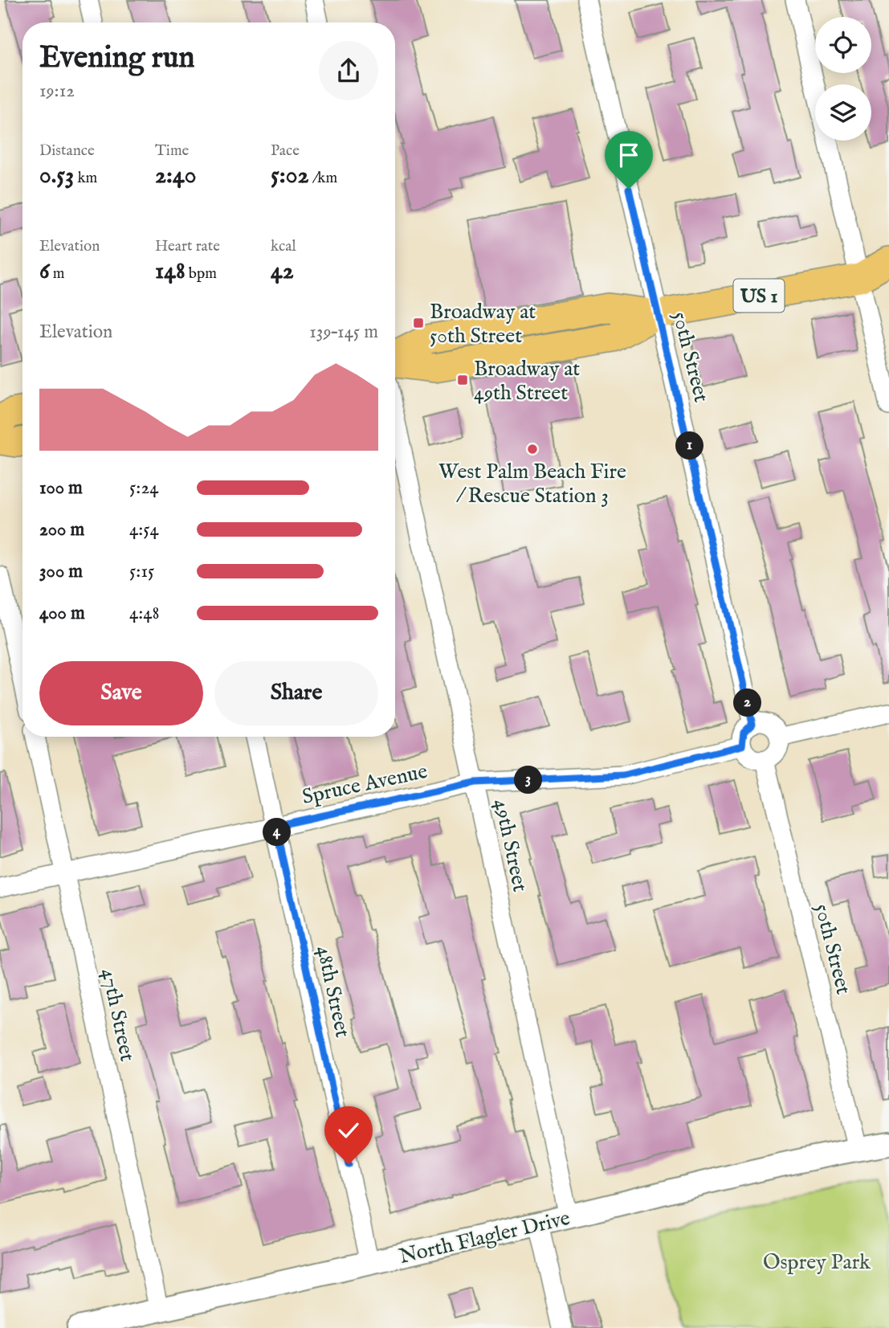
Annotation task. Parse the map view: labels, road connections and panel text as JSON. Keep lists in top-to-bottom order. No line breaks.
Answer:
{"streets":{"main road":["US 1"],"street":["50th Street","Spruce Avenue","49th Street","48th Street","47th Street","North Flagler Drive"]},"crossings":[["US 1","50th Street"],["50th Street","Spruce Avenue"],["50th Street","North Flagler Drive"],["Spruce Avenue","49th Street"],["Spruce Avenue","48th Street"],["Spruce Avenue","47th Street"],["49th Street","North Flagler Drive"],["48th Street","North Flagler Drive"],["47th Street","North Flagler Drive"]],"parks":["Osprey Park"],"places":{"transit":["Broadway at 50th Street","Broadway at 49th Street"],"other":["West Palm Beach Fire / Rescue Station 3"]},"page":{"heading":["Evening run","19:12"],"stats":[["Distance","0.53 km"],["Time","2:40"],["Pace","5:02 /km"],["Elevation","6 m"],["Heart rate","148 bpm"],["kcal","42"]],"chart":["Elevation","139–145 m"],"pins":["1","2","3","4"],"list":[{"name":"100 m","note":"5:24"},{"name":"200 m","note":"4:54"},{"name":"300 m","note":"5:15"},{"name":"400 m","note":"4:48"}],"buttons":["Save","Share"]}}
